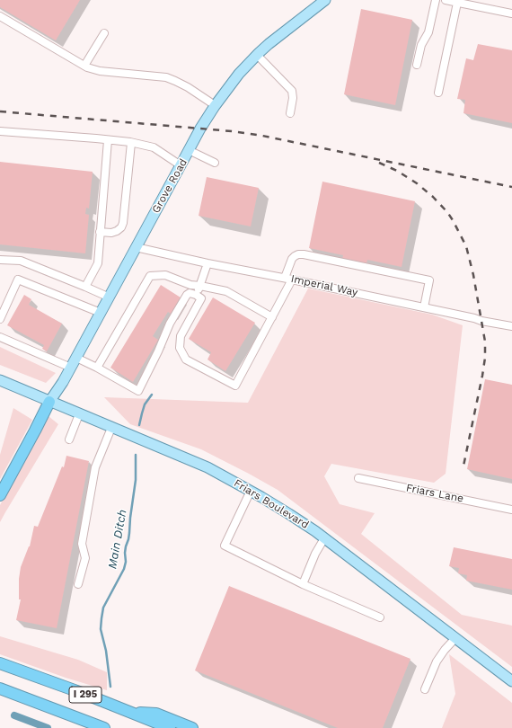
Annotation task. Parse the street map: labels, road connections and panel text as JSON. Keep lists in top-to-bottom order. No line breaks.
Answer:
{"streets":{"highway":["I 295"],"main road":["Grove Road","Friars Boulevard"],"street":["Imperial Way","Friars Lane"]},"crossings":[["Grove Road","Imperial Way"],["Grove Road","Friars Boulevard"]],"water":["Main Ditch"]}
